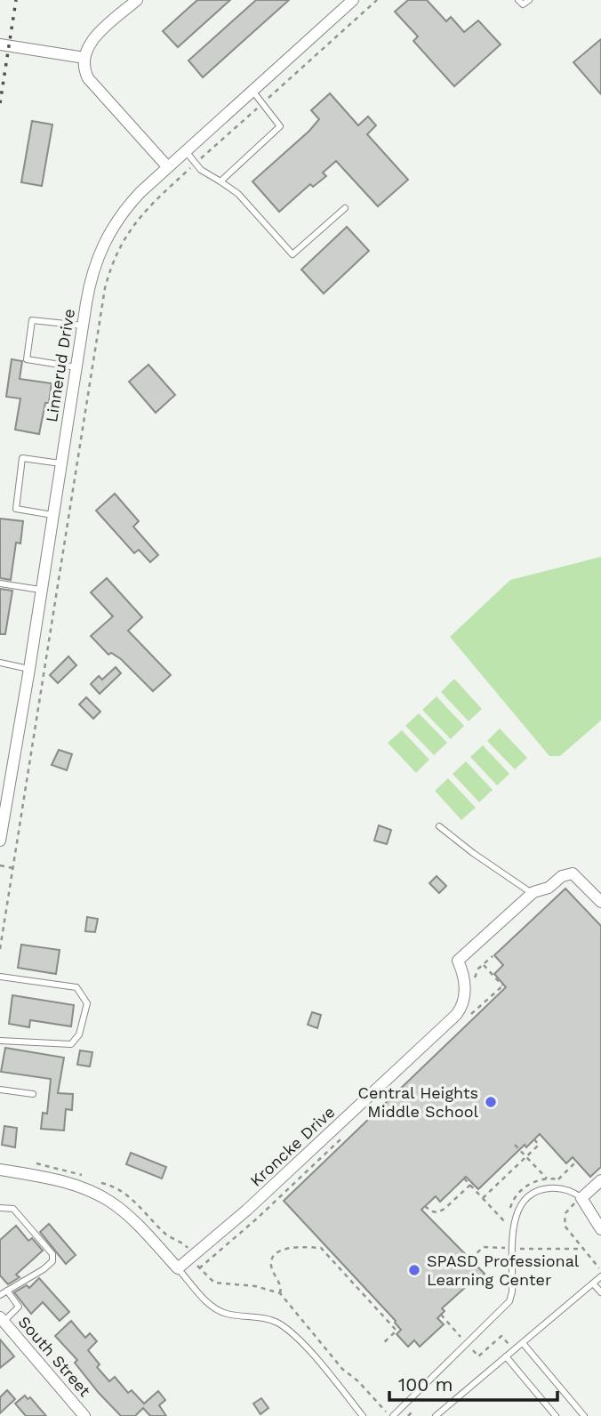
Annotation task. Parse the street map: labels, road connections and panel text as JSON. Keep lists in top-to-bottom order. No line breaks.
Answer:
{"streets":{"street":["Linnerud Drive","Kroncke Drive","South Street"]},"places":["Central Heights Middle School","SPASD Professional Learning Center"],"scale_bar":"100 m"}
